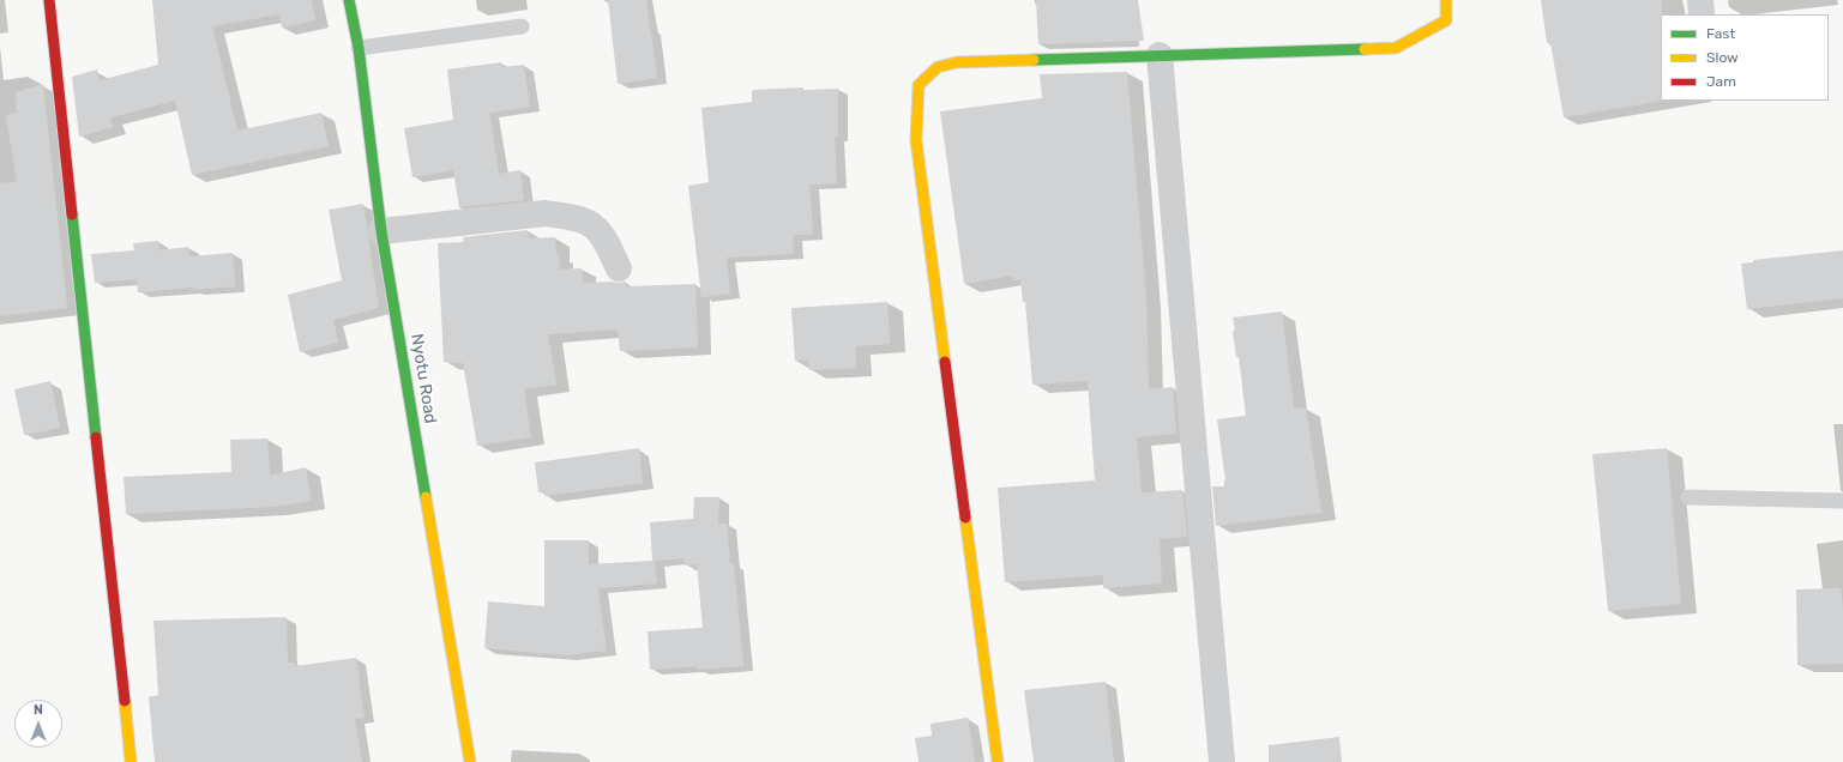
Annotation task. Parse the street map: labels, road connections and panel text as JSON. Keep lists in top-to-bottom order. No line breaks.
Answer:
{"streets":{"street":["Nyotu Road"]},"legend":["Fast","Slow","Jam"],"north":"top"}
